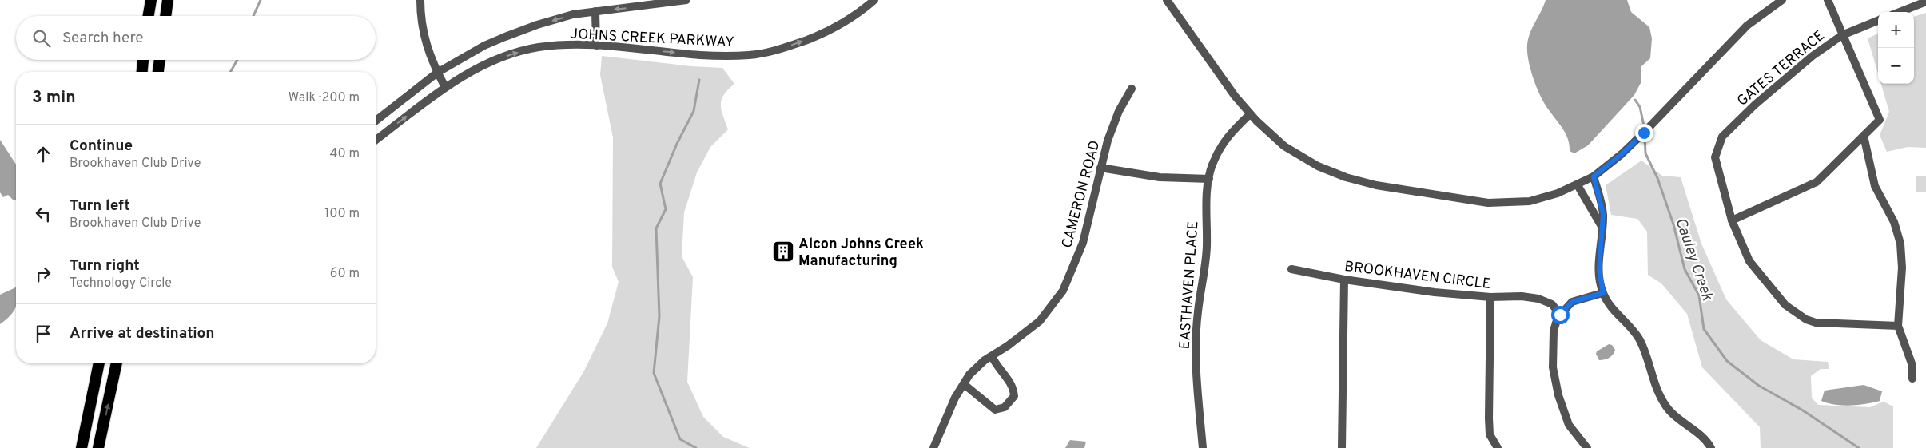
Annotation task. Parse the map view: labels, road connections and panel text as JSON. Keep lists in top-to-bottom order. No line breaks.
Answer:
{"streets":{"street":["JOHNS CREEK PARKWAY","GATES TERRACE","CAMERON ROAD","BROOKHAVEN CIRCLE","EASTHAVEN PLACE"]},"water":["Cauley Creek"],"places":{"building":["Alcon Johns Creek Manufacturing"]},"page":{"map_buttons":["+","−"],"search":"Search here","heading":["3 min","Walk · 200 m"],"list":[["Continue","Brookhaven Club Drive","40 m"],["Turn left","Brookhaven Club Drive","100 m"],["Turn right","Technology Circle","60 m"],"Arrive at destination"]}}
